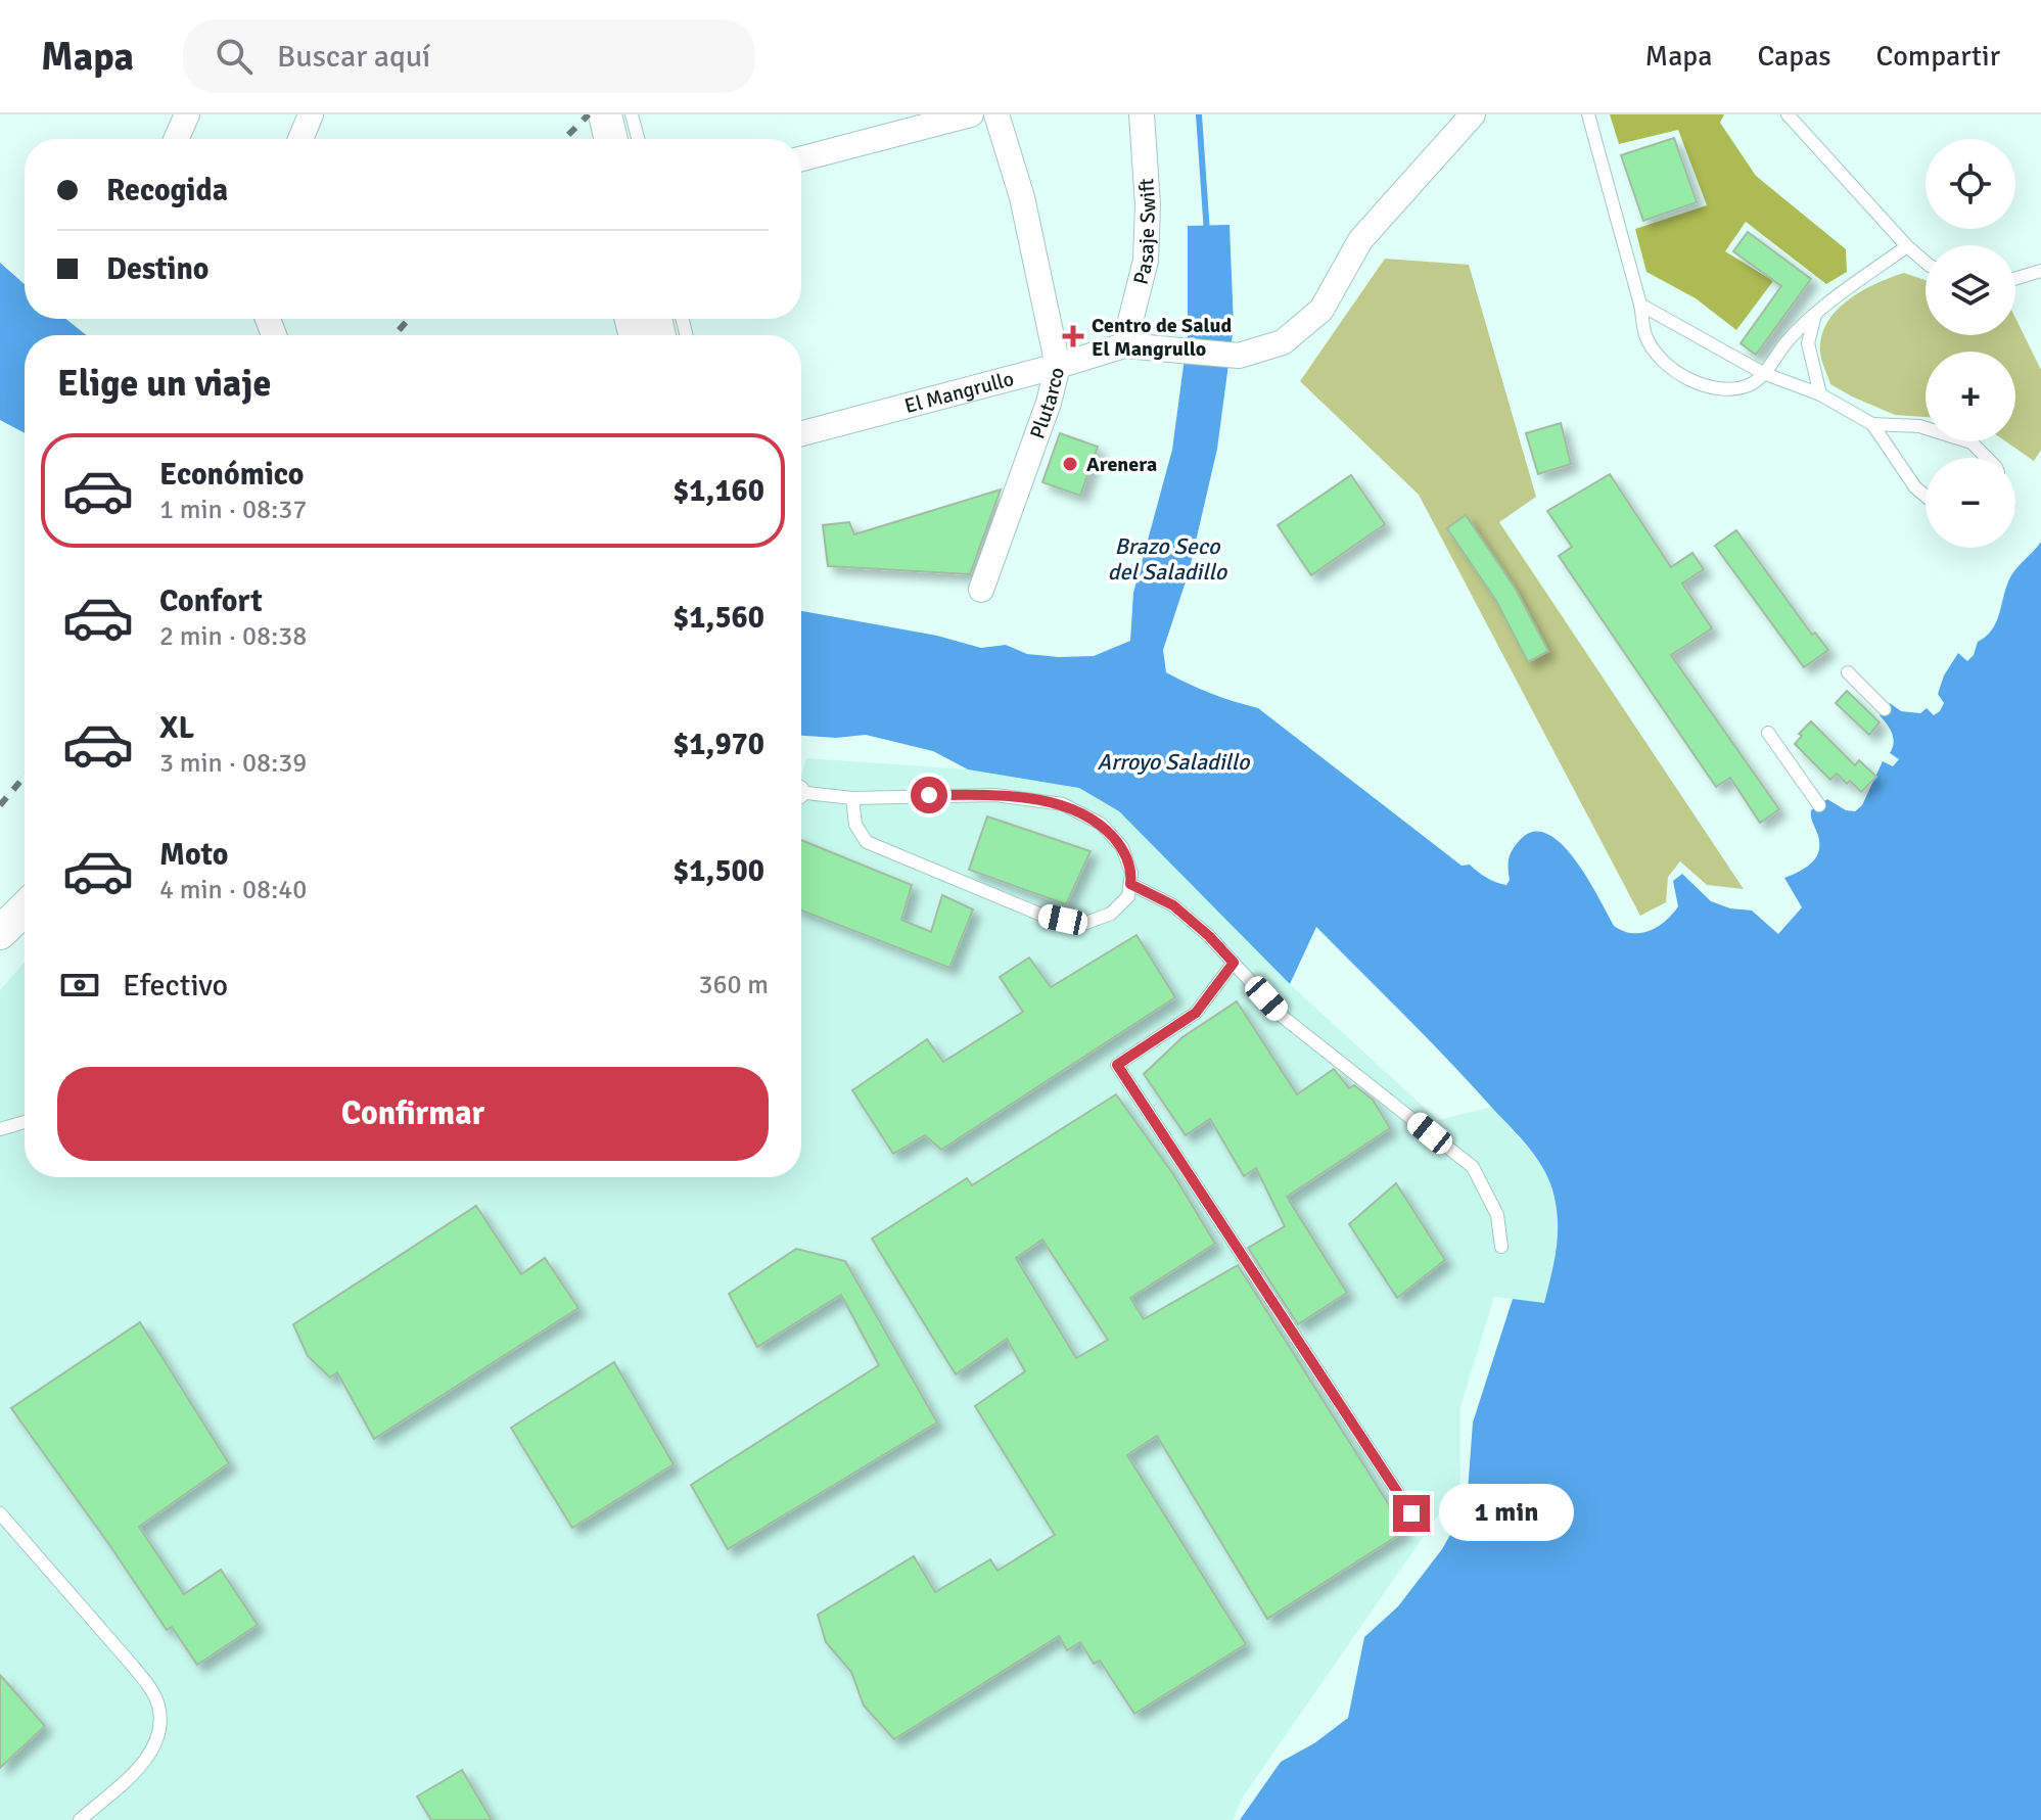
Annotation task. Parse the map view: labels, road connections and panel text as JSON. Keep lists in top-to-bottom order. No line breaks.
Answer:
{"streets":{"street":["Pasaje Swift","El Mangrullo","Plutarco"]},"crossings":[["Pasaje Swift","El Mangrullo"],["El Mangrullo","Plutarco"]],"water":["Brazo Seco del Saladillo","Arroyo Saladillo"],"places":{"health":["Centro de Salud El Mangrullo"],"other":["Arenera"]},"page":{"header":"Mapa","search":"Buscar aquí","nav":["Mapa","Capas","Compartir"],"map_buttons":["+","−"],"banner":["Recogida","Destino"],"heading":"Elige un viaje","list":[{"name":"Económico","note":"1 min · 08:37","value":"$1,160"},{"name":"Confort","note":"2 min · 08:38","value":"$1,560"},{"name":"XL","note":"3 min · 08:39","value":"$1,970"},{"name":"Moto","note":"4 min · 08:40","value":"$1,500"}],"pay":["Efectivo","360 m"],"buttons":"Confirmar","bubble":"1 min"}}
